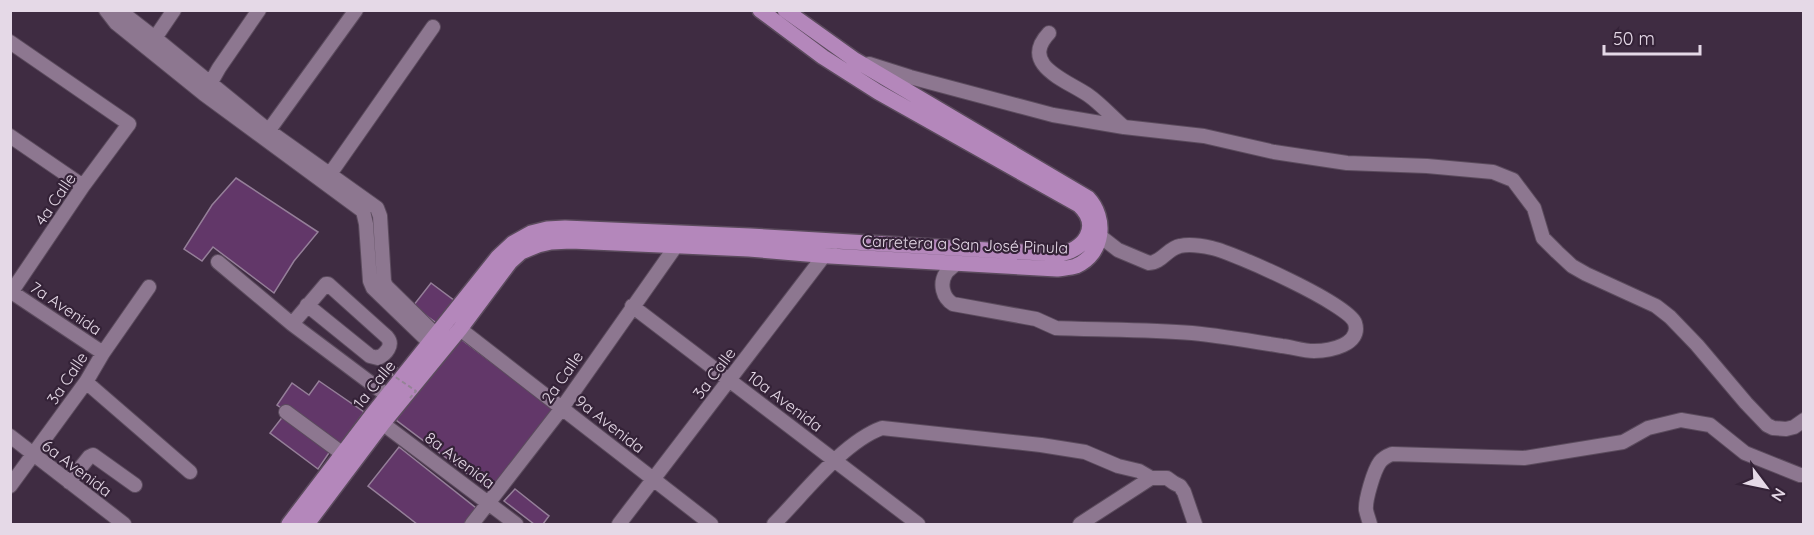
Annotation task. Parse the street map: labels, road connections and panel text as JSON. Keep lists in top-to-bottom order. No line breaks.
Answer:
{"streets":{"main road":["Carretera a San José Pinula","1a Calle"],"street":["4a Calle","7a Avenida","3a Calle","2a Calle","10a Avenida","9a Avenida","8a Avenida","6a Avenida"]},"crossings":[["4a Calle","7a Avenida"],["Carretera a San José Pinula","3a Calle"],["Carretera a San José Pinula","2a Calle"],["Carretera a San José Pinula","1a Calle"],["7a Avenida","3a Calle"],["3a Calle","10a Avenida"],["3a Calle","9a Avenida"],["3a Calle","6a Avenida"],["2a Calle","10a Avenida"],["2a Calle","9a Avenida"],["2a Calle","8a Avenida"],["1a Calle","9a Avenida"],["1a Calle","8a Avenida"]],"scale_bar":"50 m","north":"bottom right"}
